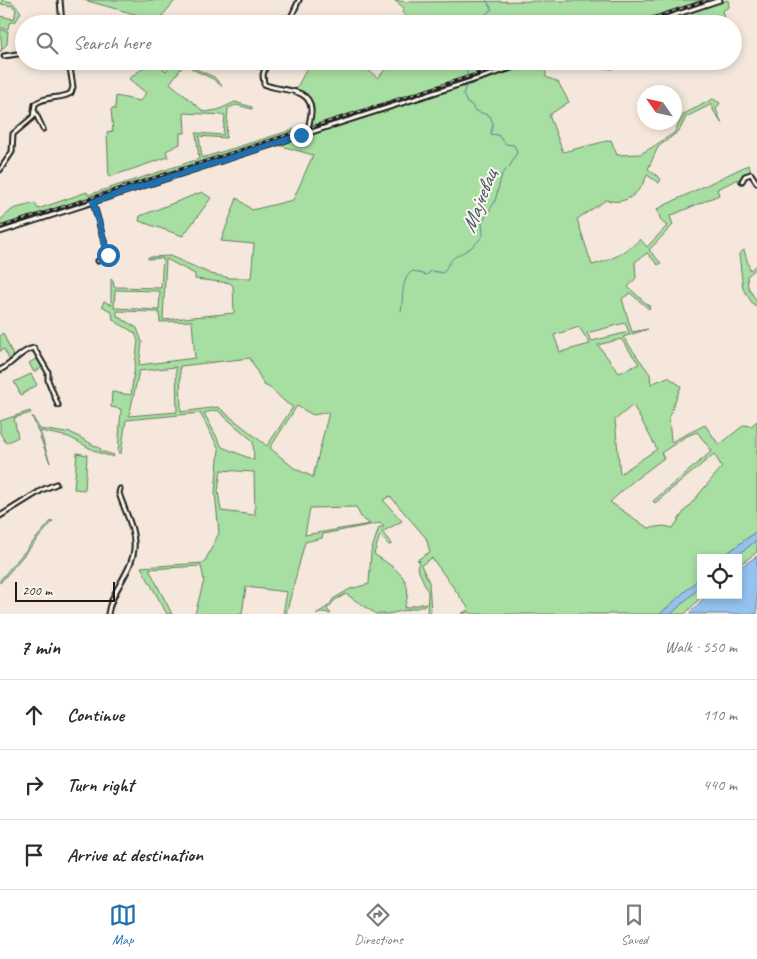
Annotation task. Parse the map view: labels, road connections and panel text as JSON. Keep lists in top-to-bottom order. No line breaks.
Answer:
{"water":["Мајчевац"],"scale_bar":"200 m","north":"top left","page":{"search":"Search here","scale":"200 m","heading":["7 min","Walk · 550 m"],"list":[["Continue","110 m"],["Turn right","440 m"],"Arrive at destination"],"nav":["Map","Directions","Saved"]}}
